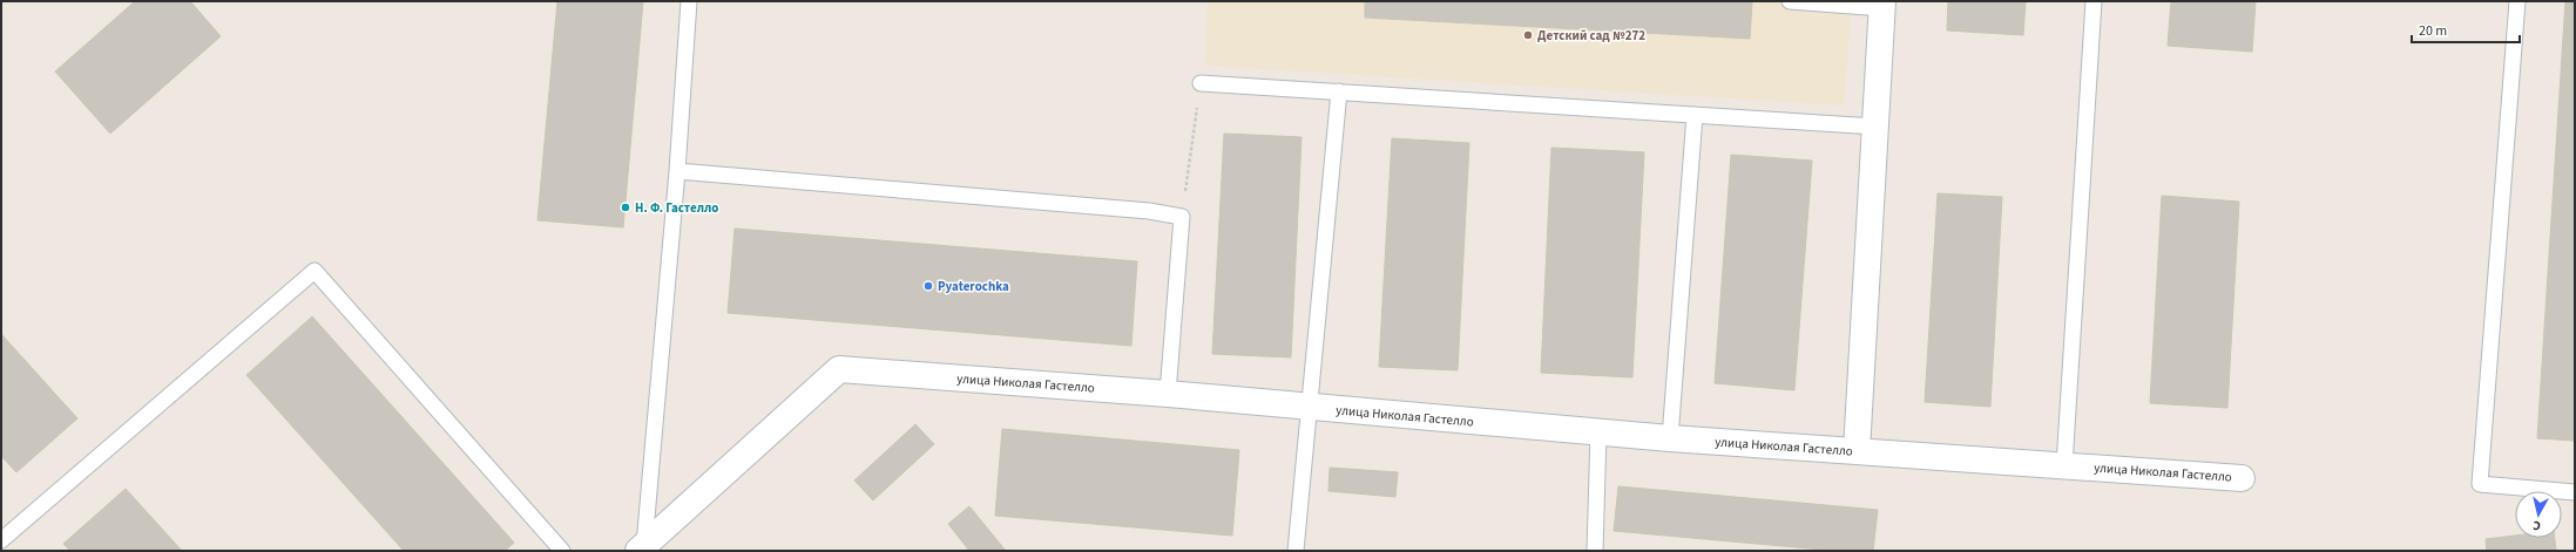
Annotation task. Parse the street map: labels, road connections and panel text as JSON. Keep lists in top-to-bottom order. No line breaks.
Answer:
{"streets":{"street":["улица Николая Гастелло"]},"places":["Детский сад №272","Н. Ф. Гастелло","Pyaterochka"],"scale_bar":"20 m","north":"bottom"}
